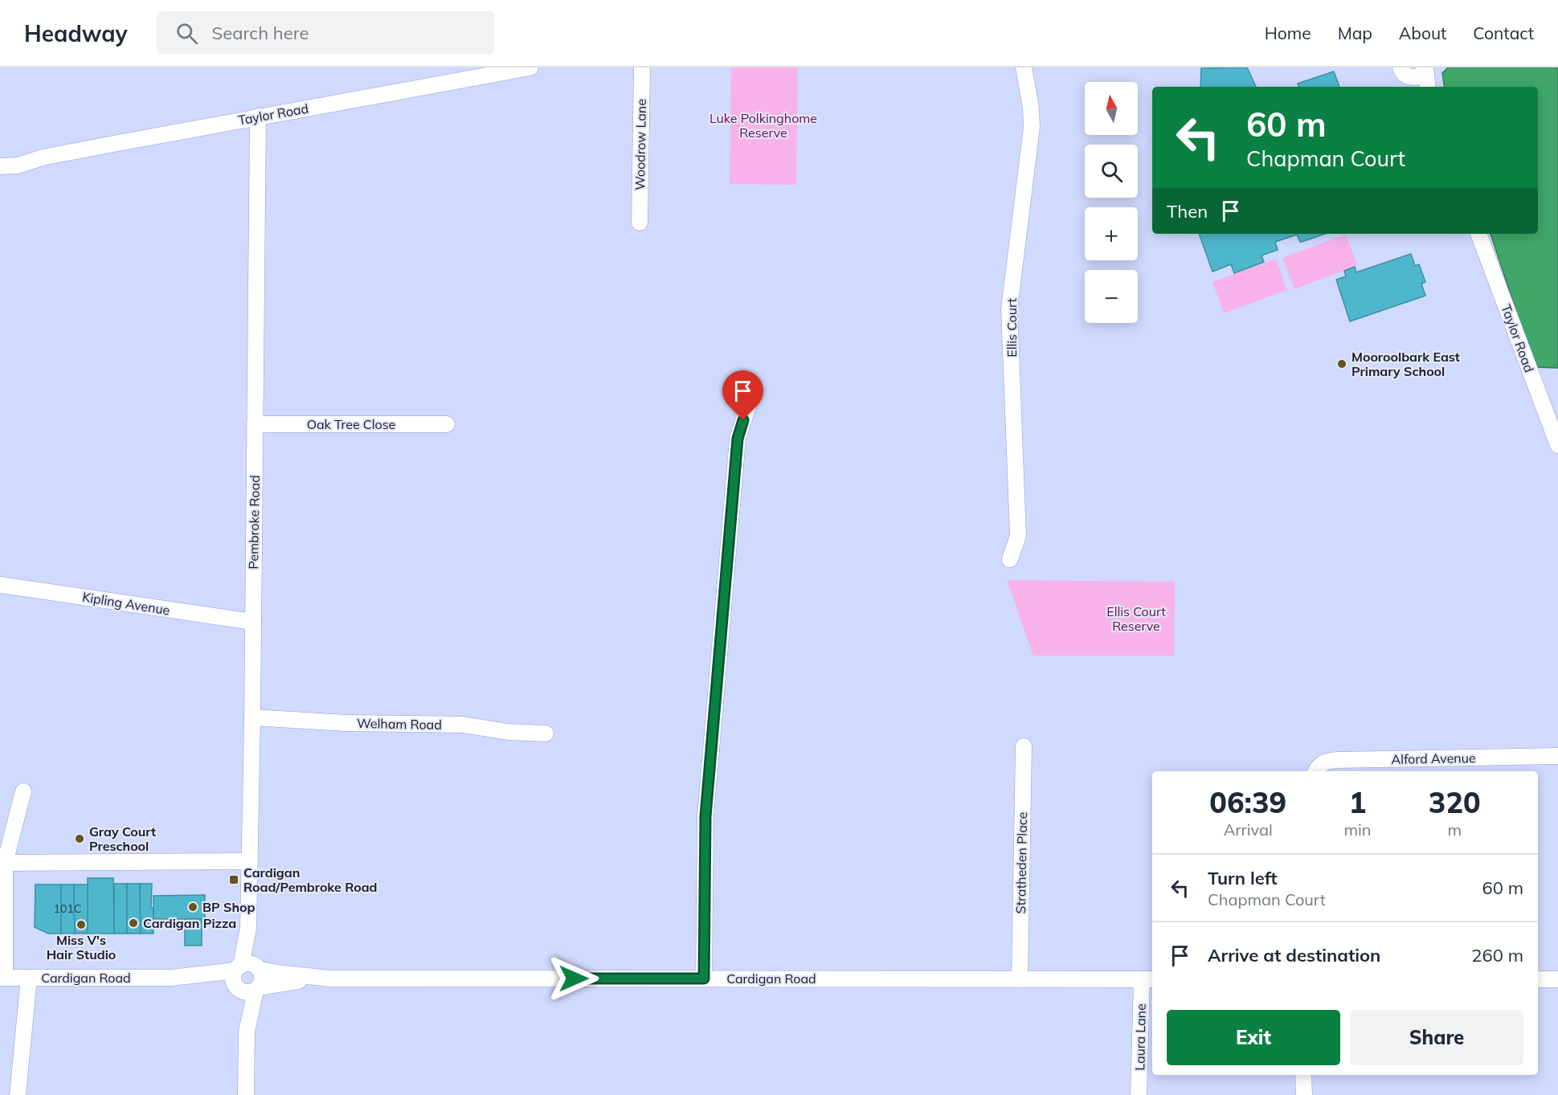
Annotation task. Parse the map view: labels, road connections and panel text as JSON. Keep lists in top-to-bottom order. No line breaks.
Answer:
{"streets":{"street":["Taylor Road","Woodrow Lane","Ellis Court","Oak Tree Close","Pembroke Road","Kipling Avenue","Welham Road","Alford Avenue","Stratheden Place","Cardigan Road","Laura Lane"]},"crossings":[["Taylor Road","Pembroke Road"],["Oak Tree Close","Pembroke Road"],["Pembroke Road","Kipling Avenue"],["Pembroke Road","Welham Road"],["Pembroke Road","Cardigan Road"],["Stratheden Place","Cardigan Road"],["Cardigan Road","Laura Lane"]],"parks":["Luke Polkinghome Reserve","Ellis Court Reserve"],"places":{"other":["Mooroolbark East Primary School","Gray Court Preschool","BP Shop","Cardigan Pizza","Miss V's Hair Studio"],"transit":["Cardigan Road/Pembroke Road"]},"house_numbers":["101C"],"north":"top","page":{"header":"Headway","search":"Search here","nav":["Home","Map","About","Contact"],"map_buttons":["+","−"],"turn":["60 m","Chapman Court"],"then":"Then","eta":["06:39","Arrival","1","min","320","m"],"list":[{"name":"Turn left","note":"Chapman Court","value":"60 m"},{"name":"Arrive at destination","value":"260 m"}],"buttons":["Exit","Share"]}}
